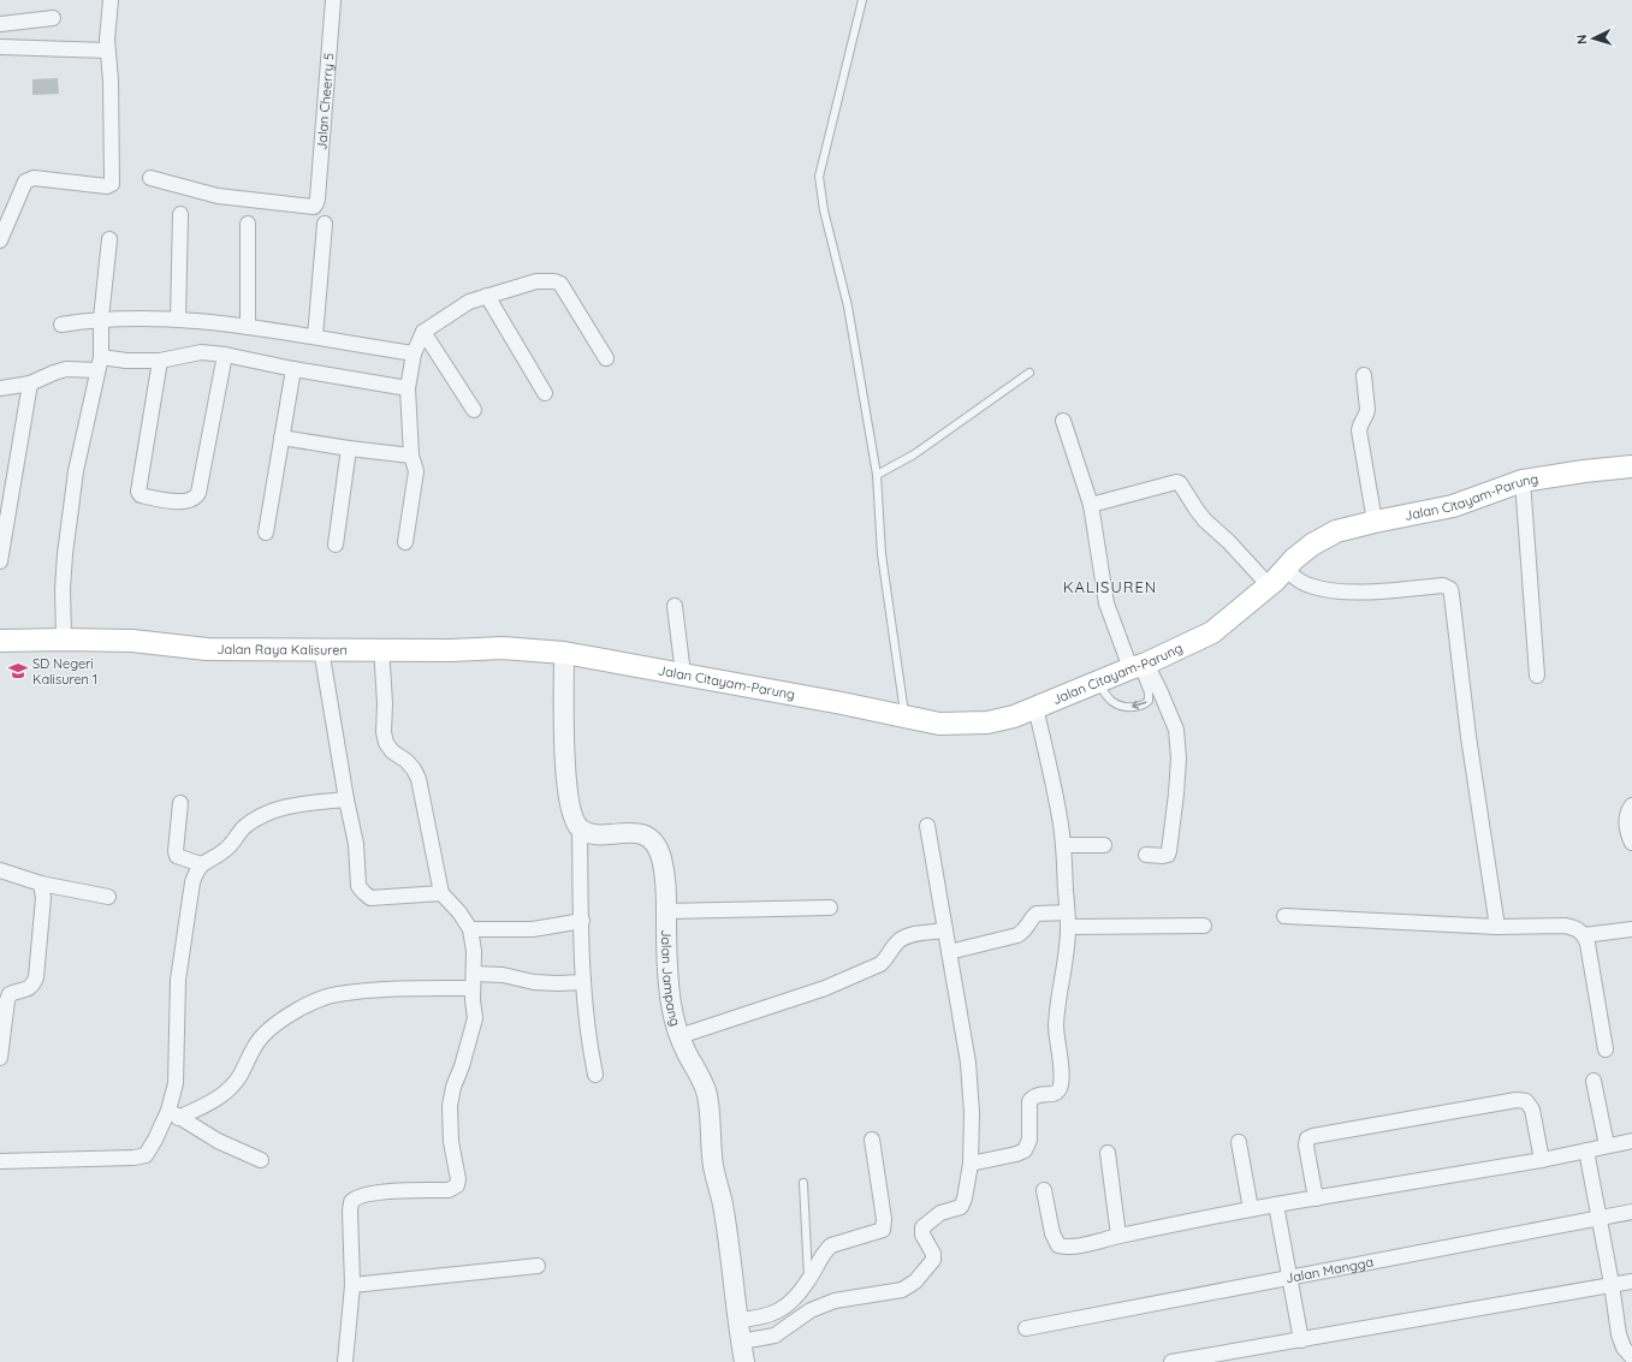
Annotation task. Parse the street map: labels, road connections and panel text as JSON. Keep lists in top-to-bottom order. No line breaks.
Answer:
{"streets":{"main road":["Jalan Citayam-Parung","Jalan Raya Kalisuren"],"street":["Jalan Cheerry 5","Jalan Jampang","Jalan Mangga"]},"crossings":[["Jalan Citayam-Parung","Jalan Raya Kalisuren"]],"districts":["KALISUREN"],"places":{"school or university":["SD Negeri Kalisuren 1"]},"north":"left"}
